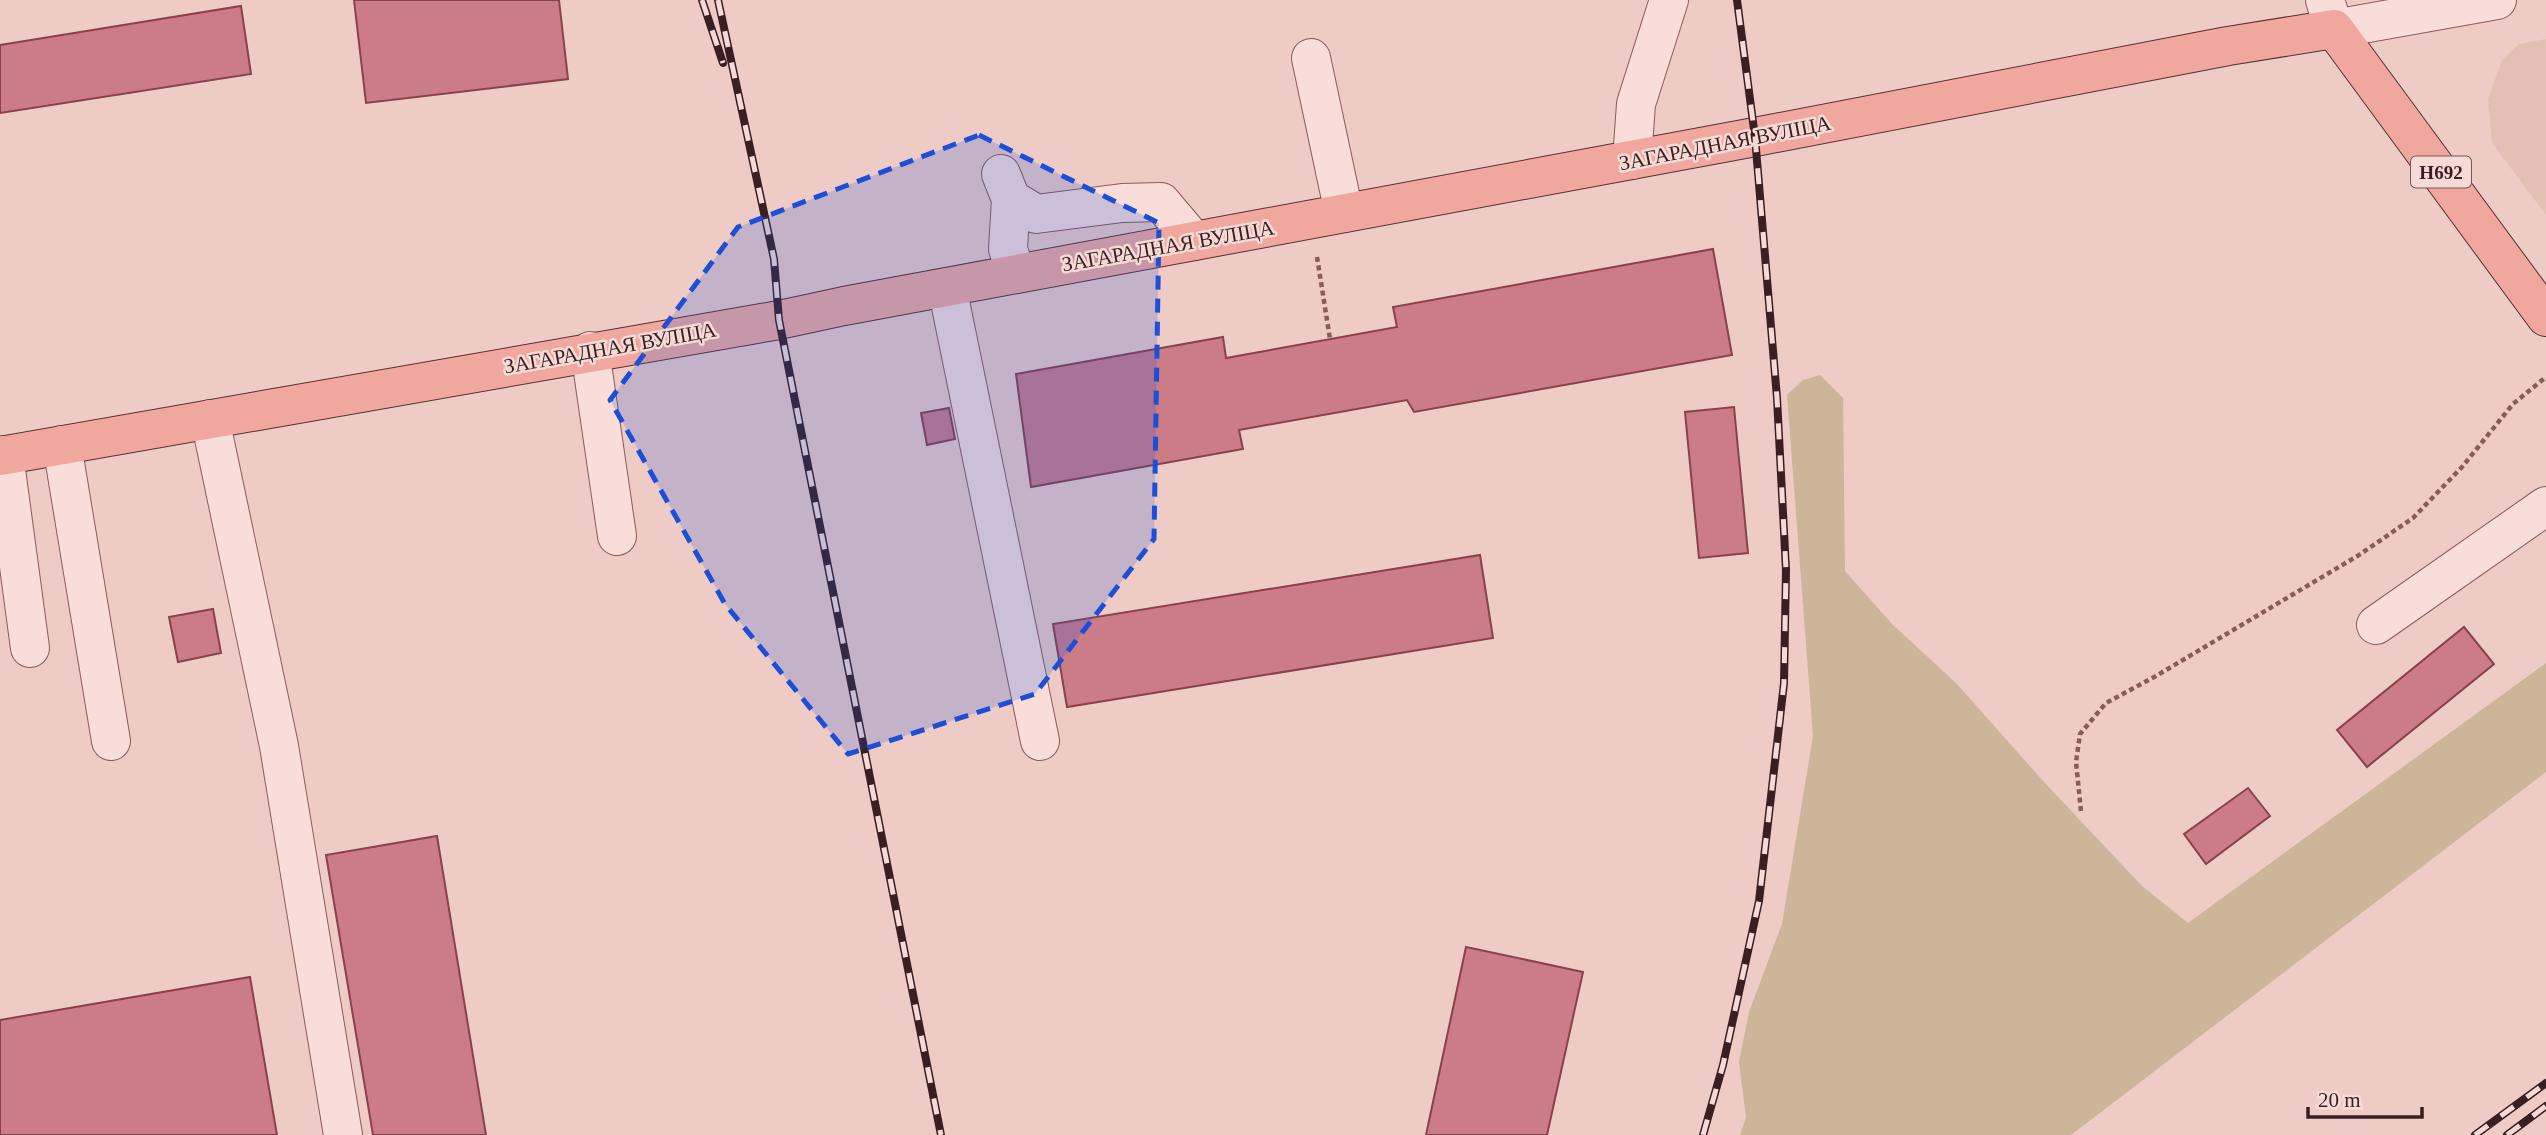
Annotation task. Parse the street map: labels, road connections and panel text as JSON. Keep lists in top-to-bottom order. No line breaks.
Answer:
{"streets":{"main road":["ЗАГАРАДНАЯ ВУЛІЦА","Н692"]},"crossings":[["ЗАГАРАДНАЯ ВУЛІЦА","Н692"]],"scale_bar":"20 m"}
